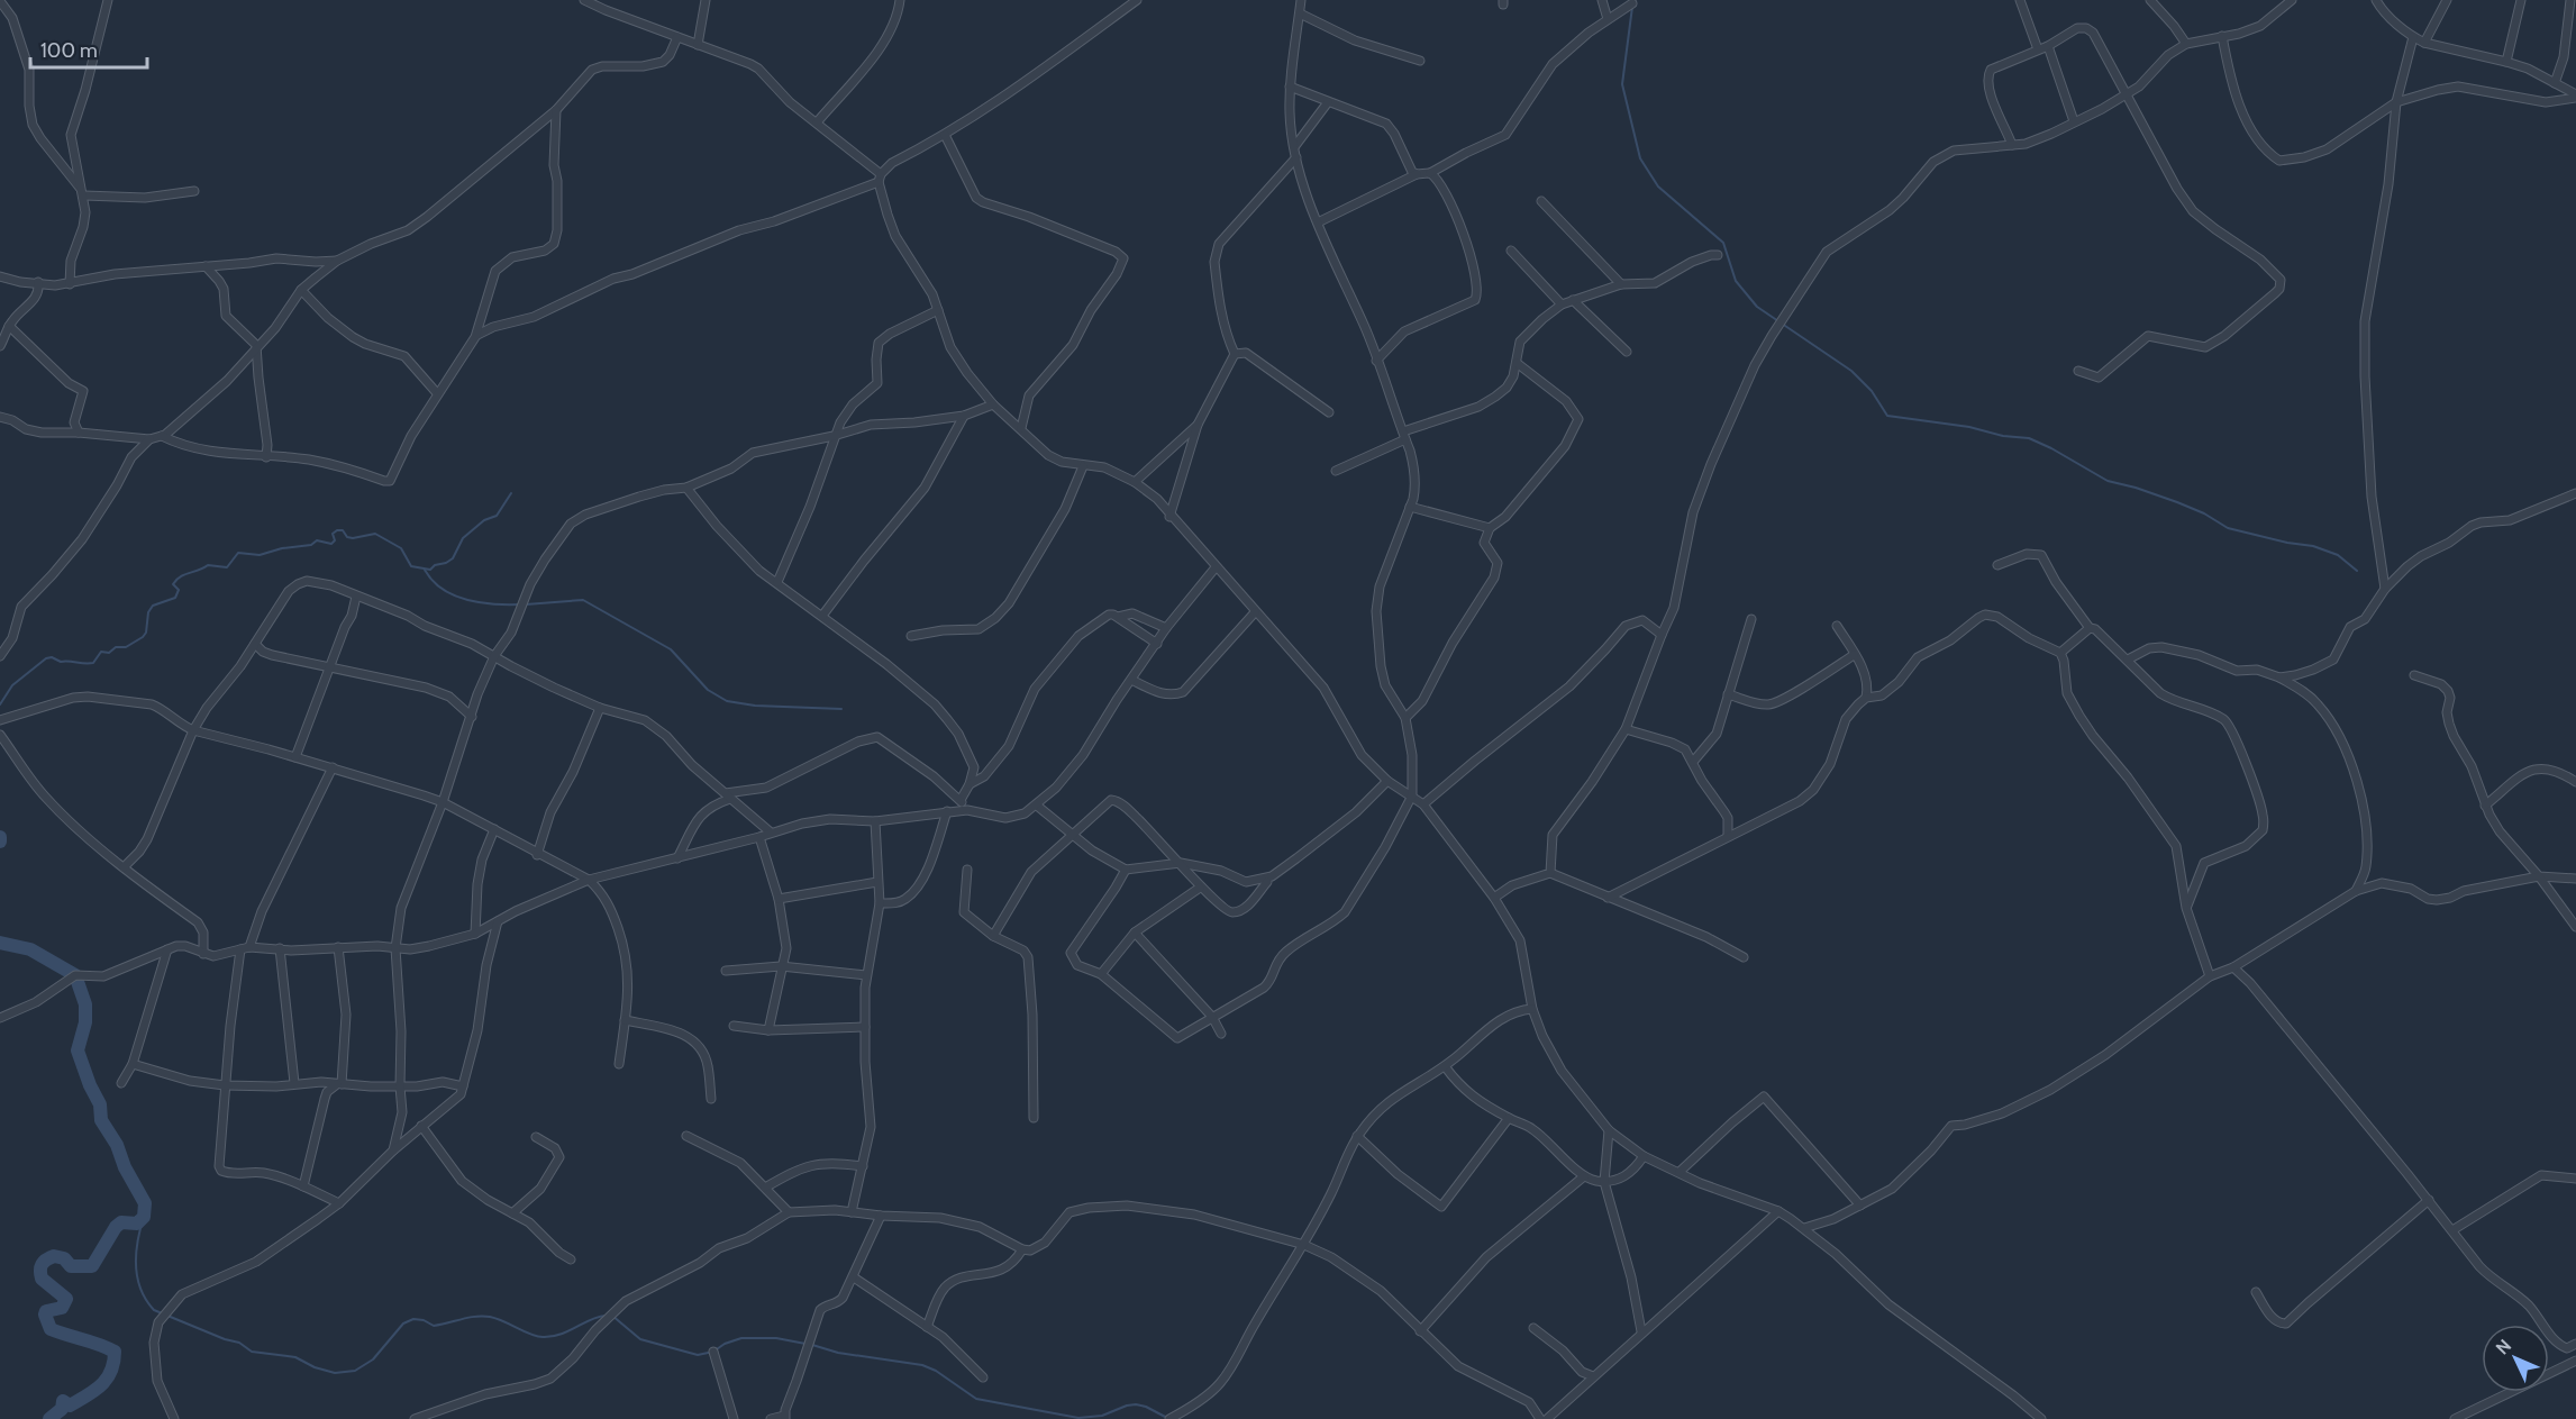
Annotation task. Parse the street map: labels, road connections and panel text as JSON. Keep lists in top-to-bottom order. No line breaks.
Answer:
{"scale_bar":"100 m","north":"top left"}
